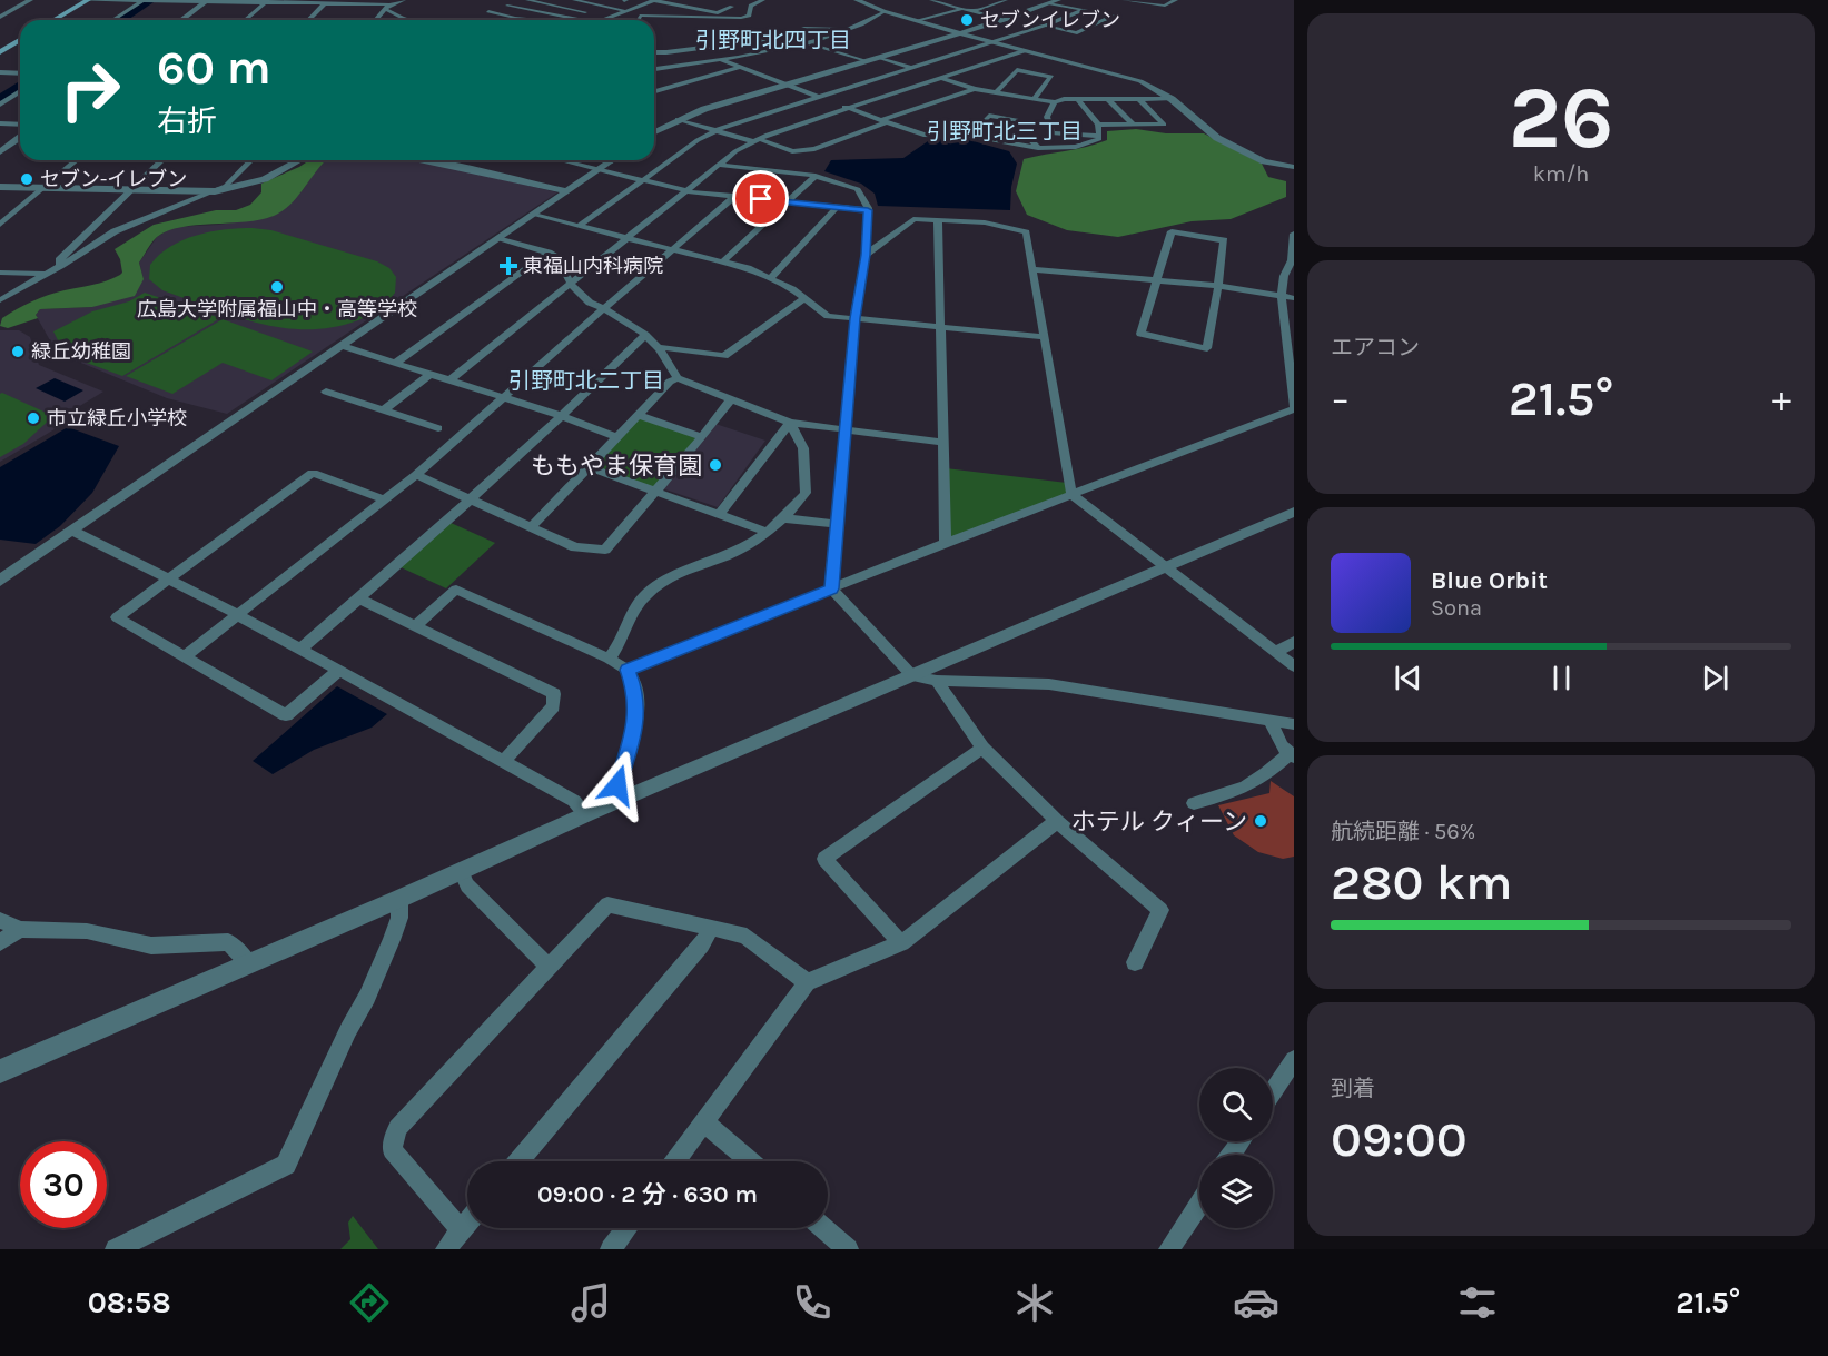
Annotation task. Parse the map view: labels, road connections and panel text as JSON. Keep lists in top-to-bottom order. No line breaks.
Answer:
{"districts":["引野町北四丁目","引野町北三丁目","引野町北二丁目"],"places":{"other":["セブンイレブン","セブン-イレブン","広島大学附属福山中・高等学校","緑丘幼稚園","市立緑丘小学校","ももやま保育園","ホテル クィーン"],"health":["東福山内科病院"]},"page":{"tile":[["26","km/h"],"エアコン",["航続距離 · 56%","280 km"],["到着","09:00"]],"turn":["60 m","右折"],"heat":["−","21.5°","+"],"song":["Blue Orbit","Sona"],"limit":"30","trip":"09:00 · 2 分 · 630 m","tabs":["08:58","21.5°"]}}
